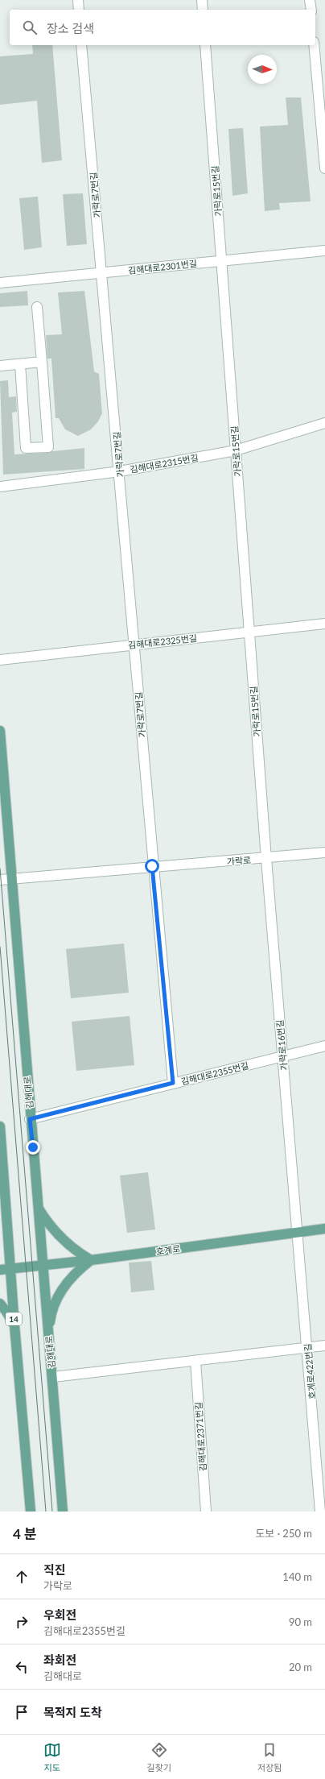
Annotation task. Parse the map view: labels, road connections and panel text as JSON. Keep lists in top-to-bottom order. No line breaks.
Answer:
{"streets":{"main road":["김해대로","호계로","14"],"street":["가락로15번길","가락로7번길","김해대로2301번길","김해대로2315번길","김해대로2325번길","가락로","가락로16번길","김해대로2355번길","호계로422번길","김해대로2371번길"]},"crossings":[["가락로15번길","김해대로2301번길"],["가락로15번길","김해대로2315번길"],["가락로15번길","김해대로2325번길"],["가락로15번길","가락로"],["가락로15번길","가락로16번길"],["가락로7번길","김해대로2301번길"],["가락로7번길","김해대로2315번길"],["가락로7번길","김해대로2325번길"],["가락로7번길","가락로"],["가락로","가락로16번길"],["가락로","김해대로"],["가락로16번길","김해대로2355번길"],["가락로16번길","호계로"],["가락로16번길","호계로422번길"],["김해대로2355번길","김해대로"],["김해대로","호계로"],["호계로","14"],["호계로","호계로422번길"]],"north":"right","page":{"search":"장소 검색","heading":["4 분","도보 · 250 m"],"list":[["직진","가락로","140 m"],["우회전","김해대로2355번길","90 m"],["좌회전","김해대로","20 m"],"목적지 도착"],"nav":["지도","길찾기","저장됨"]}}
